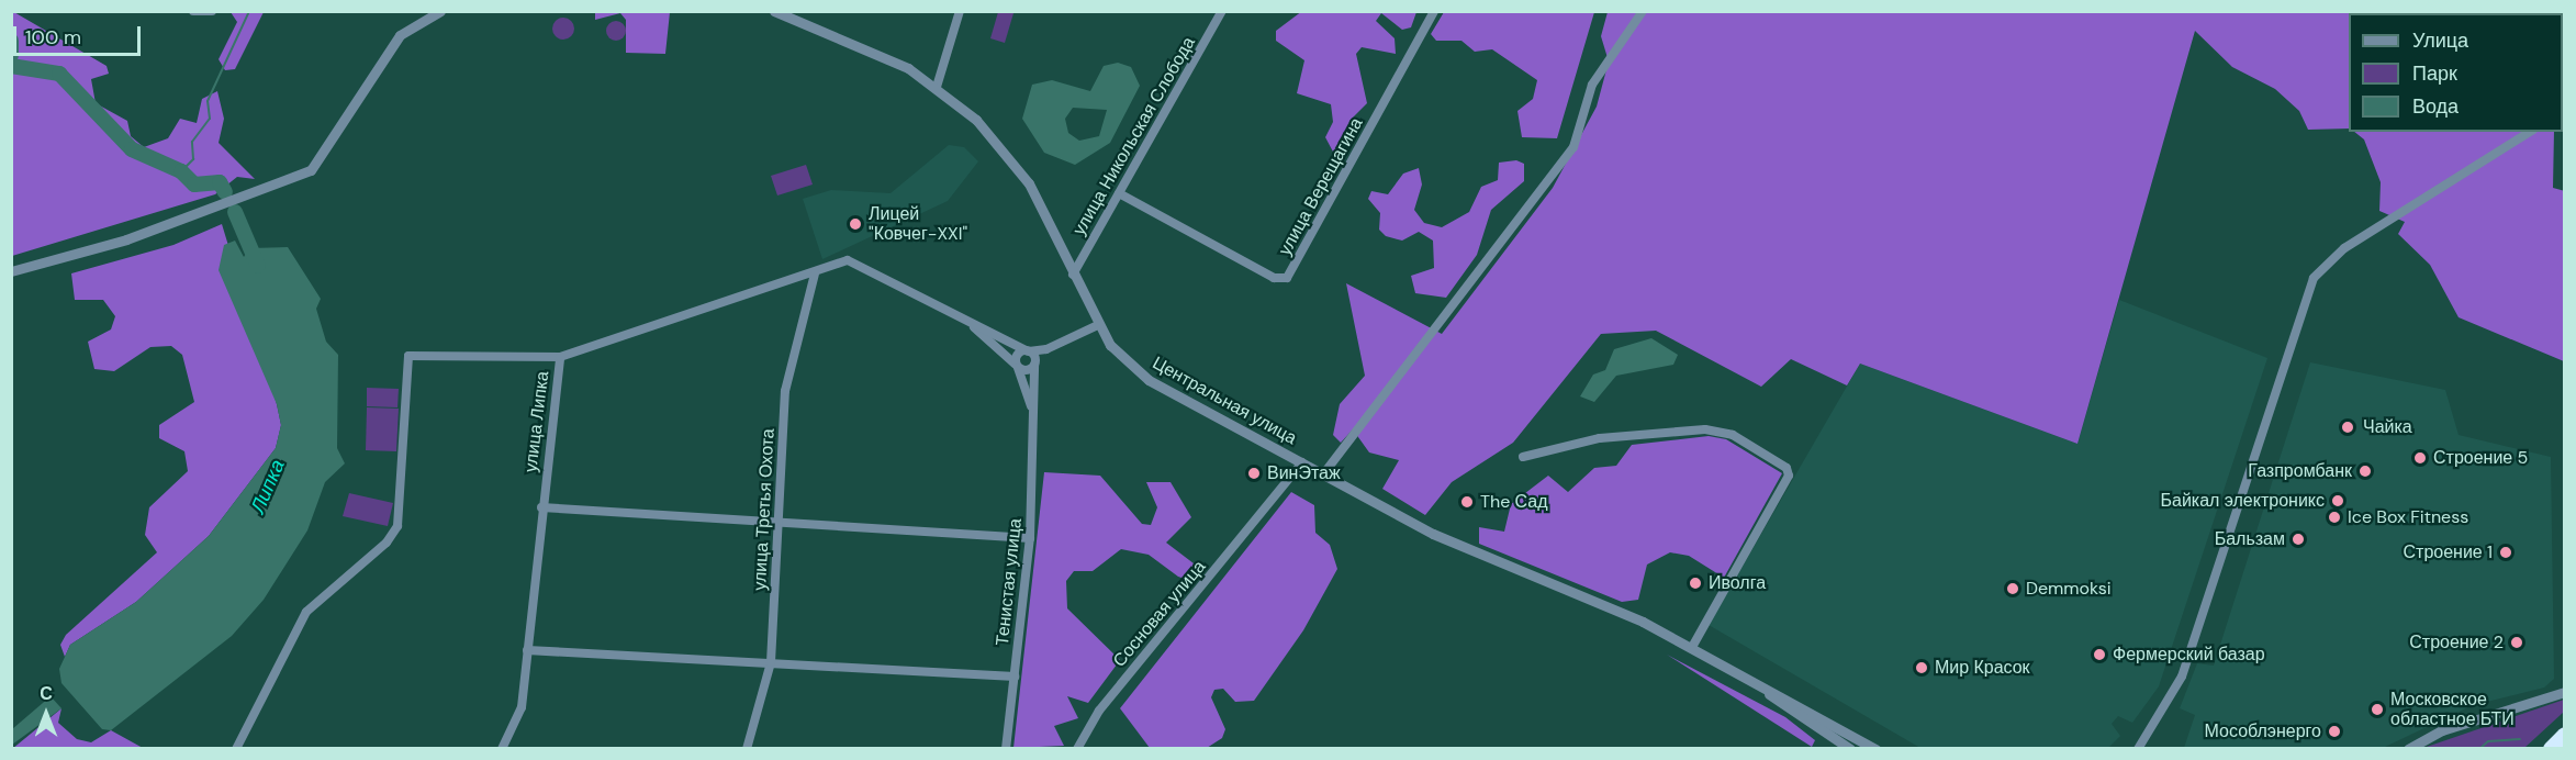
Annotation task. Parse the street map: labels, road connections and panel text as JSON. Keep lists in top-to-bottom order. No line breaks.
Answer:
{"streets":{"street":["улица Никольская Слобода","улица Верещагина","Центральная улица","улица Липка","улица Третья Охота","Тенистая улица","Сосновая улица"]},"crossings":[["улица Никольская Слобода","улица Верещагина"],["улица Никольская Слобода","Центральная улица"],["Центральная улица","Сосновая улица"],["улица Липка","улица Третья Охота"]],"water":["Липка"],"places":["Лицей \"Ковчег-XXI\"","Чайка","Строение 5","Газпромбанк","ВинЭтаж","Байкал электроникс","The Сад","Ice Box Fitness","Бальзам","Строение 1","Иволга","Demmoksi","Строение 2","Фермерский базар","Мир Красок","Московское областное БТИ","Мособлэнерго"],"legend":["Улица","Парк","Вода"],"scale_bar":"100 m","north":"top"}
